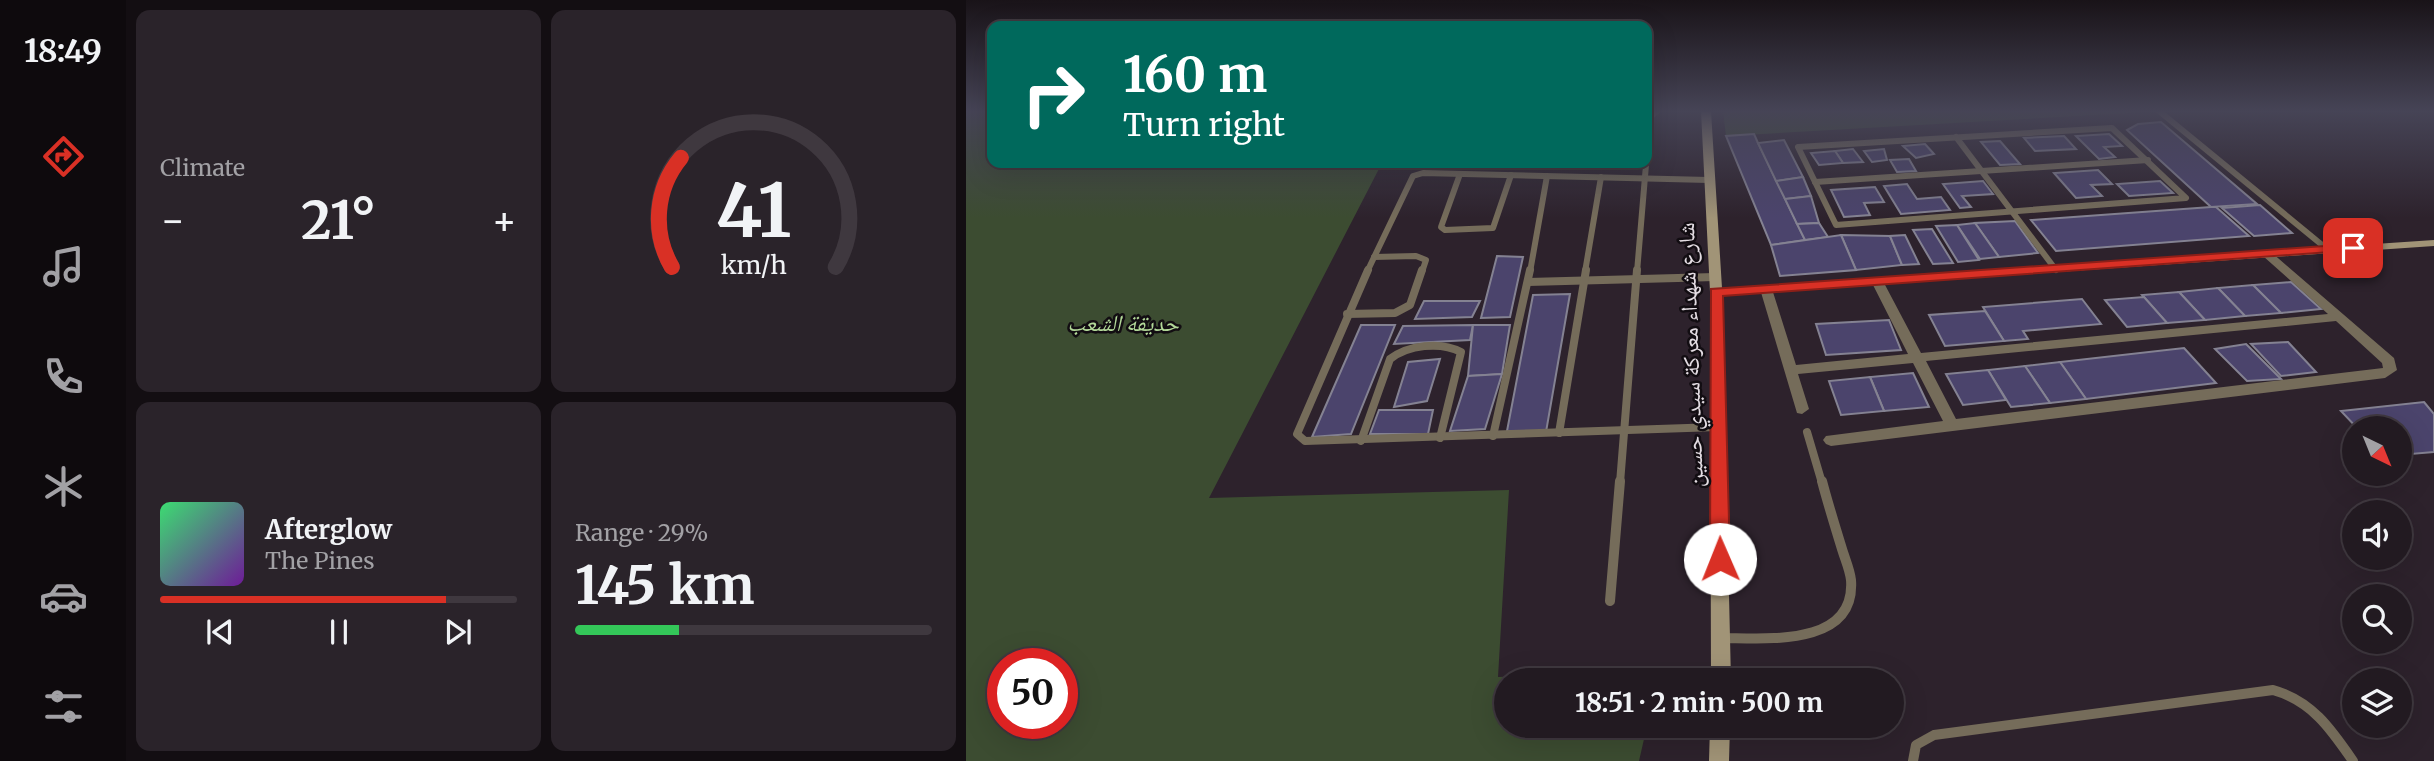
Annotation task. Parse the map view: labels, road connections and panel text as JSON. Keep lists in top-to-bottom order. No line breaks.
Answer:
{"streets":{"main road":["شارع شهداء معركة سيدي حسين"]},"parks":["حديقة الشعب"],"north":"bottom right","page":{"tabs":"18:49","tile":["Climate",["Range · 29%","145 km"]],"turn":["160 m","Turn right"],"heat":["−","21°","+"],"song":["Afterglow","The Pines"],"limit":"50","trip":"18:51 · 2 min · 500 m","gauge":["41","km/h"]}}
